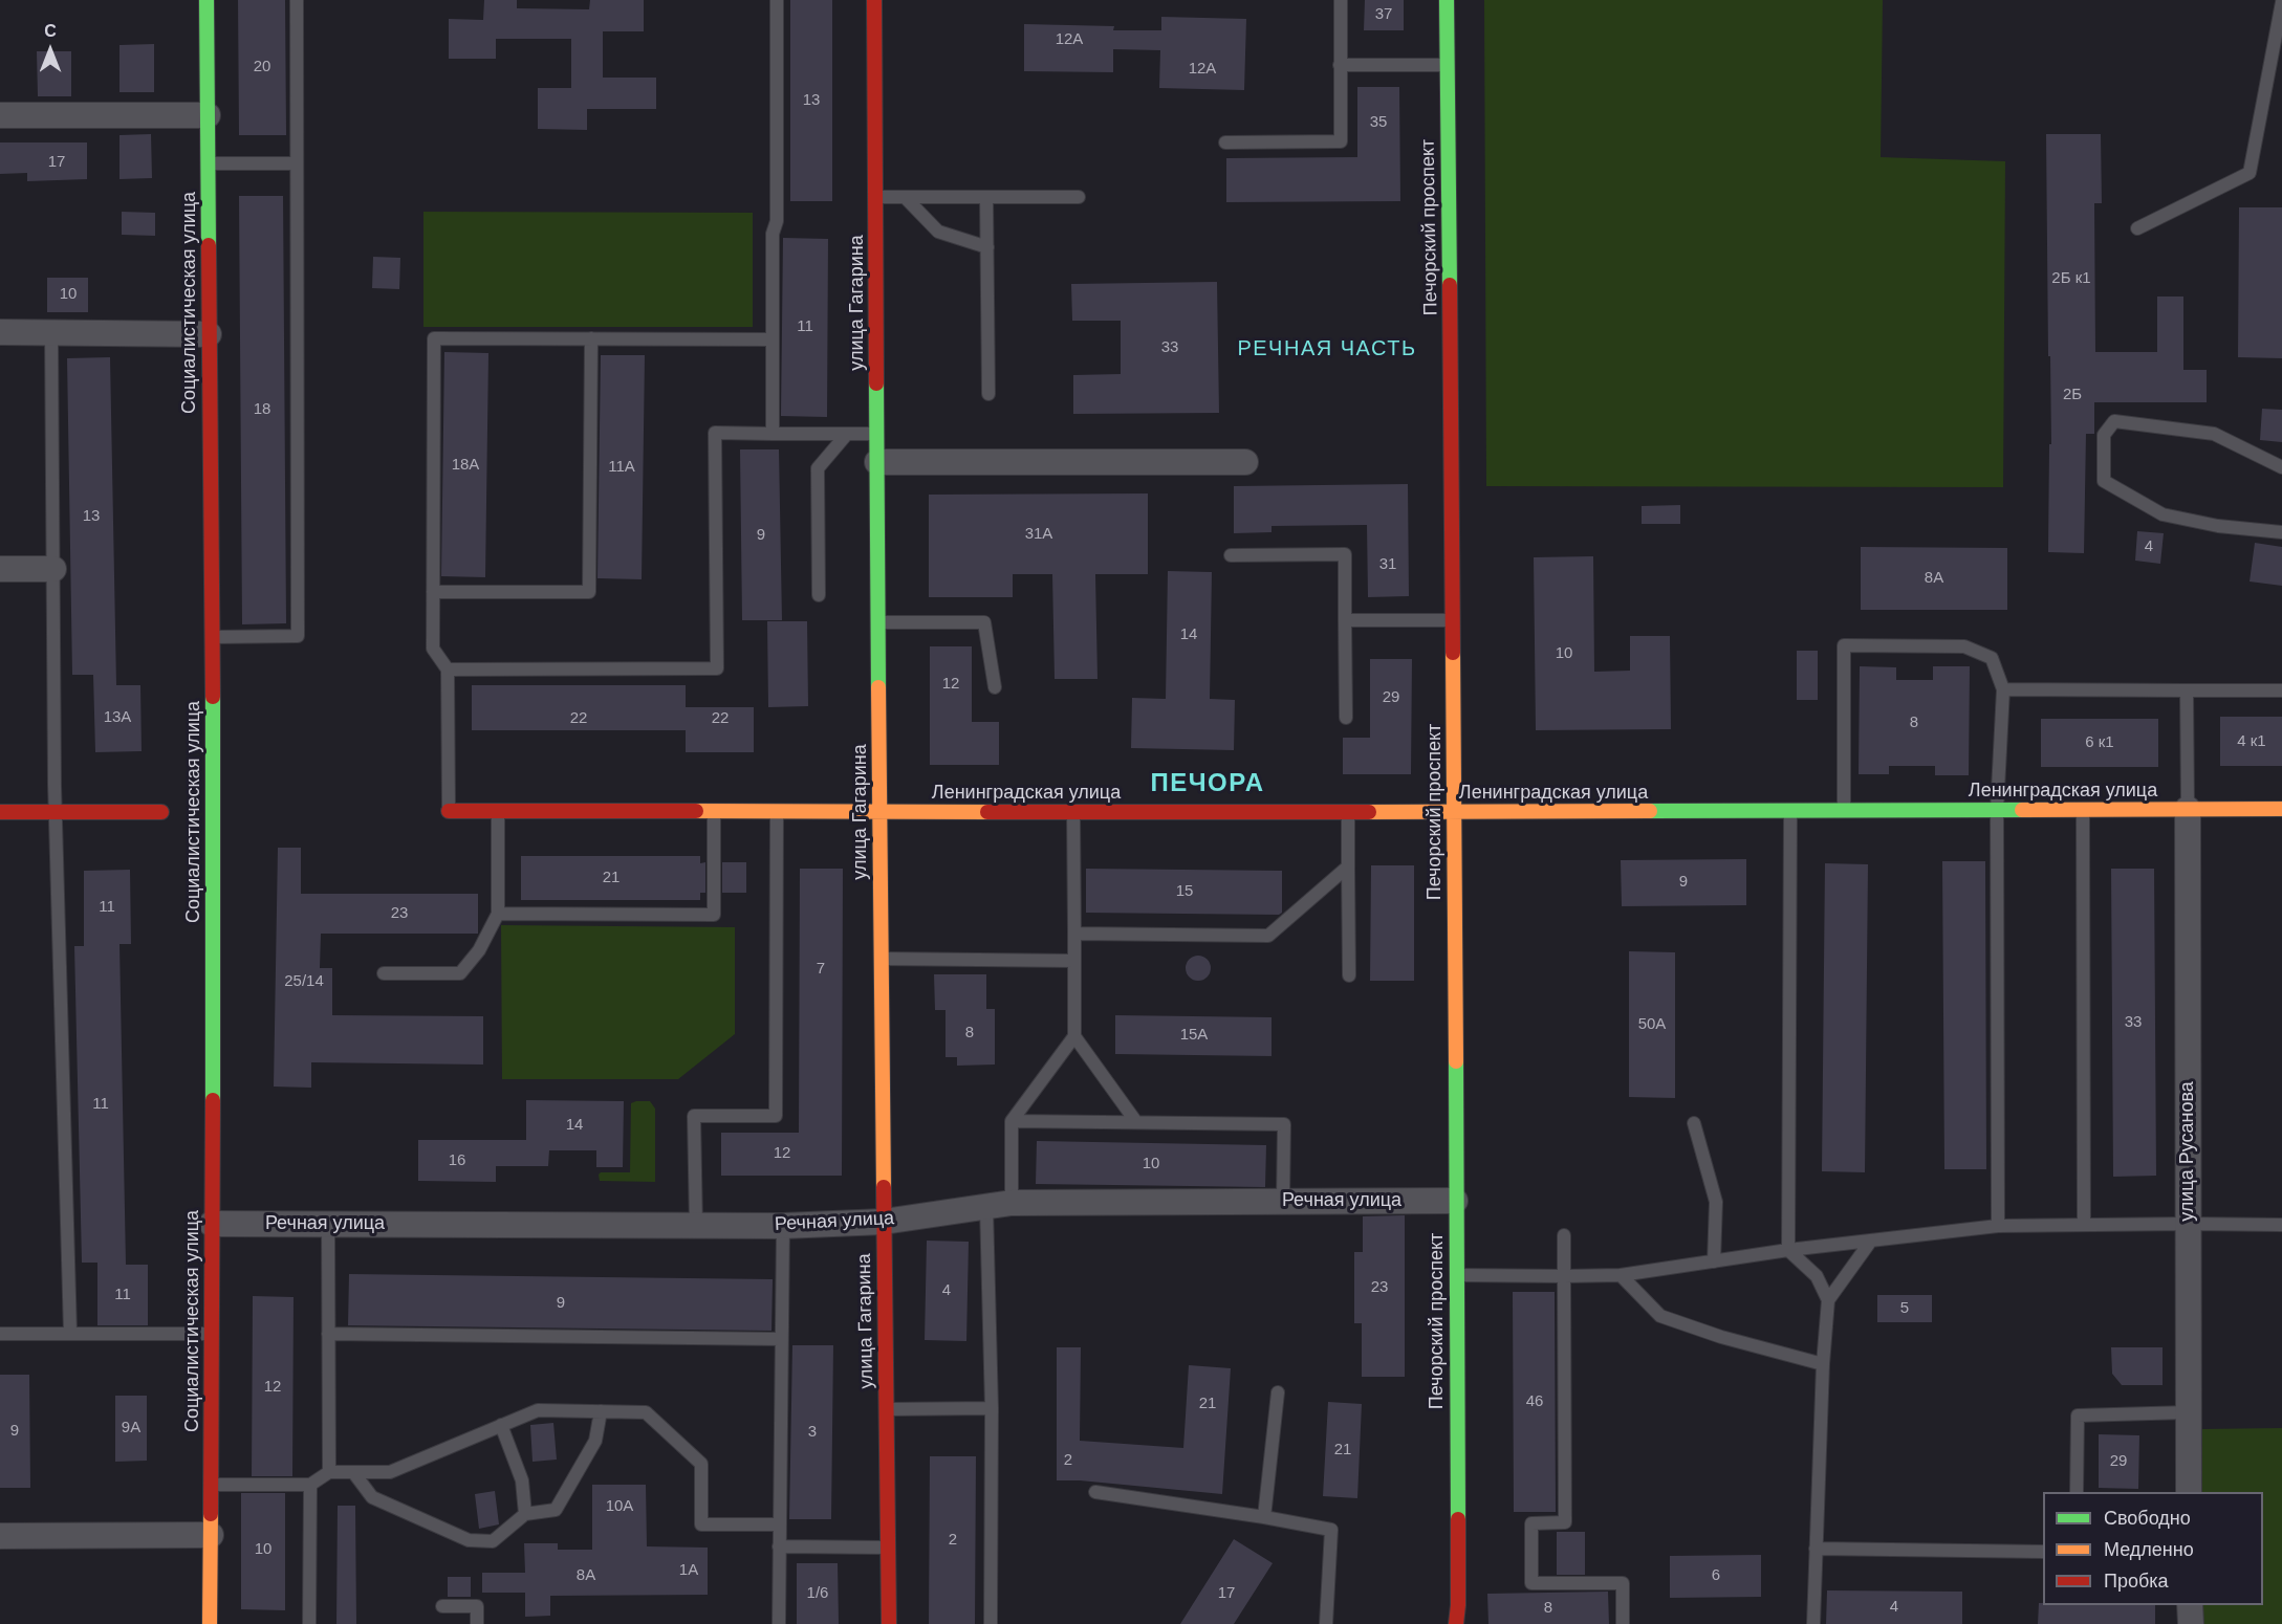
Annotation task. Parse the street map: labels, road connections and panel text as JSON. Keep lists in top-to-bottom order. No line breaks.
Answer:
{"streets":{"main road":["Печорский проспект","Социалистическая улица","улица Гагарина","Ленинградская улица"],"street":["улица Русанова","Речная улица"]},"crossings":[["Печорский проспект","Ленинградская улица"],["Печорский проспект","Речная улица"],["Социалистическая улица","Речная улица"],["улица Гагарина","Ленинградская улица"],["улица Гагарина","Речная улица"],["Ленинградская улица","улица Русанова"]],"districts":["РЕЧНАЯ ЧАСТЬ","ПЕЧОРА"],"house_numbers":["37","12А","20","12А","13","35","17","2Б к1","10","11","33","2Б","18","18А","11А","13","31А","9","4","31","8А","14","10","12","29","13А","22","22","8","4 к1","6 к1","21","9","15","11","23","7","25/14","33","50А","8","15А","11","14","12","16","10","23","4","11","9","5","12","46","21","9А","9","3","21","2","29","10А","2","10","1А","8А","6","1/6","17","4","8"],"legend":["Свободно","Медленно","Пробка"],"north":"top"}
